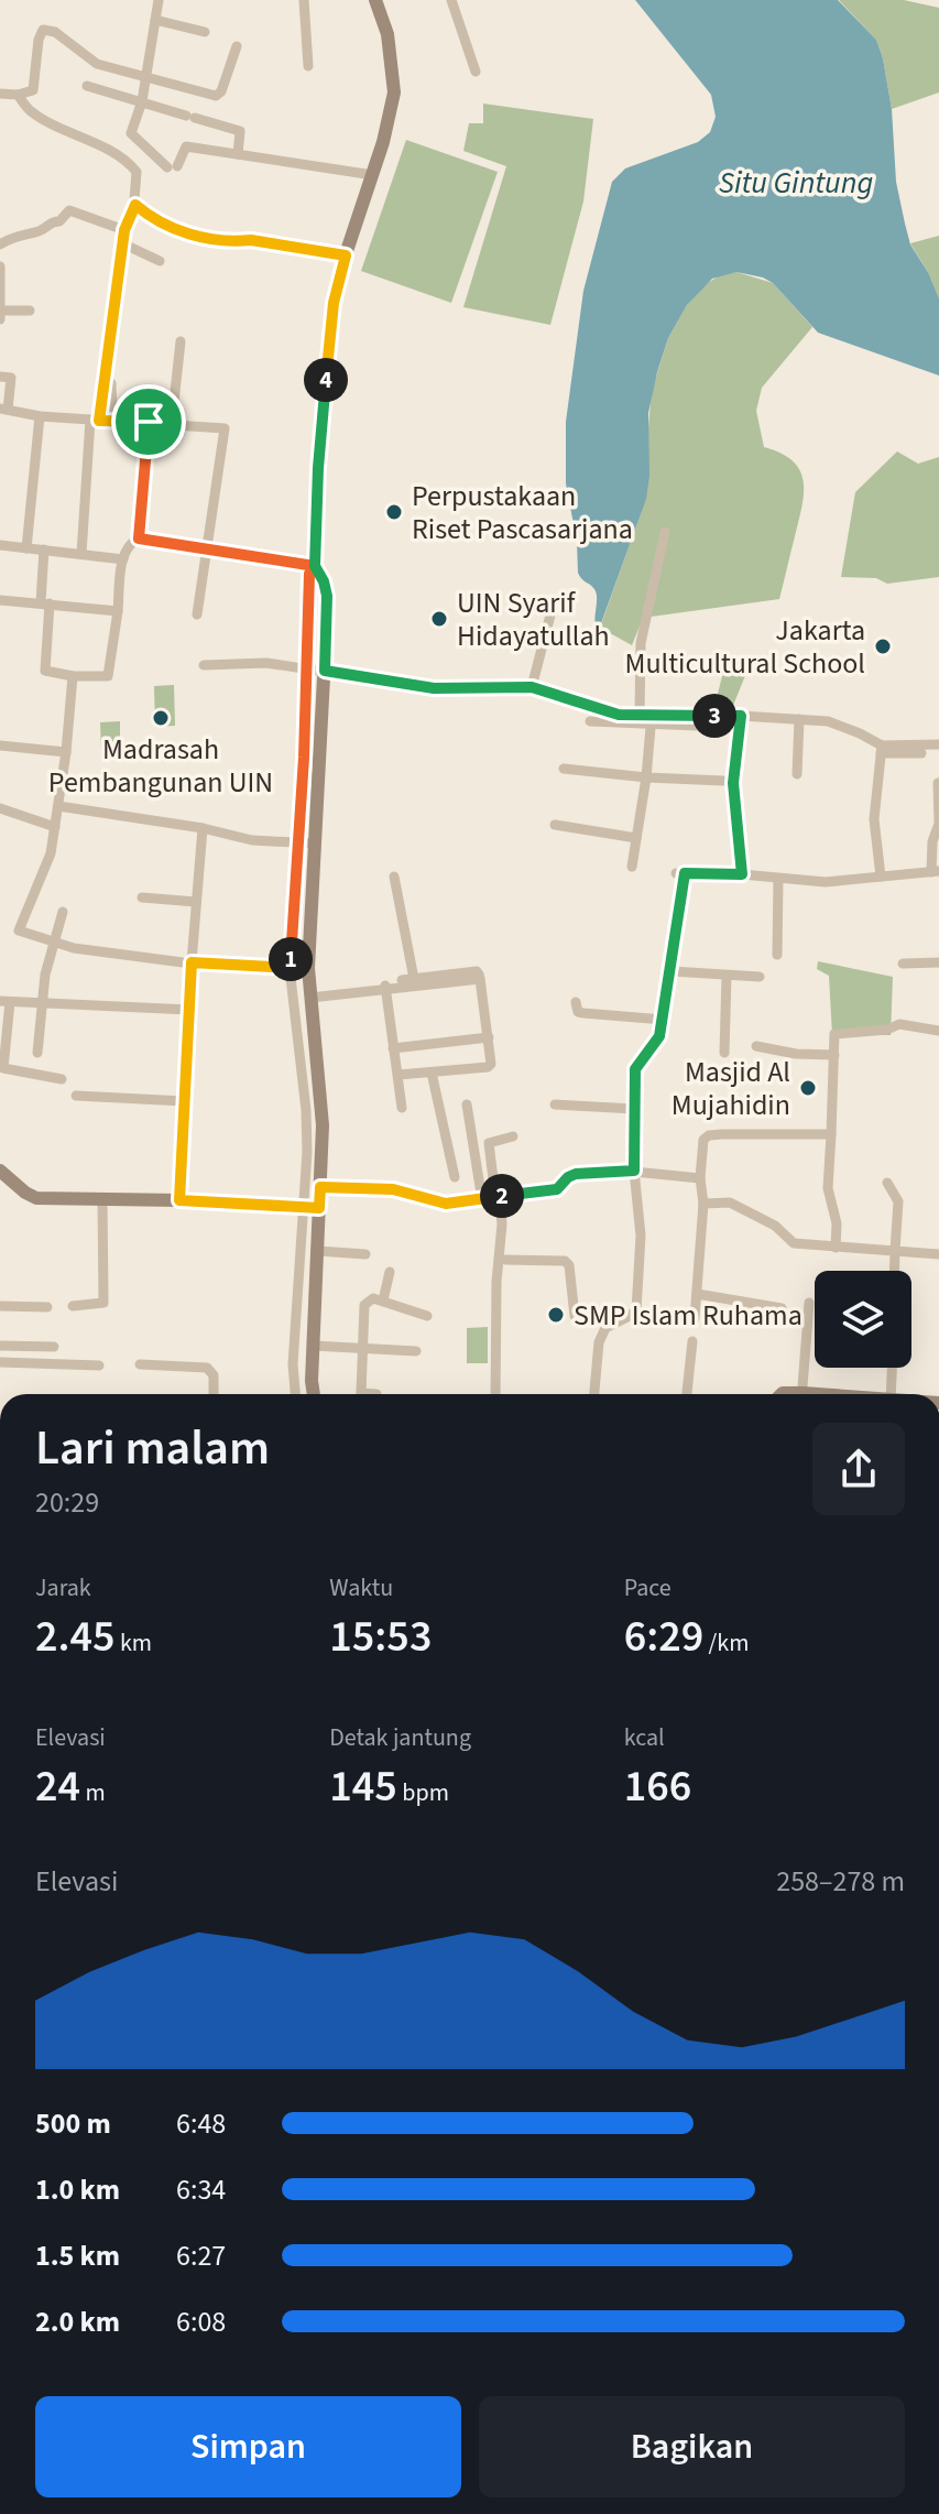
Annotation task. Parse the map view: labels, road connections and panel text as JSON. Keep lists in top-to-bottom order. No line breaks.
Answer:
{"water":["Situ Gintung"],"places":["Perpustakaan Riset Pascasarjana","UIN Syarif Hidayatullah","Jakarta Multicultural School","Madrasah Pembangunan UIN","Masjid Al Mujahidin","SMP Islam Ruhama"],"page":{"pins":["4","3","1","2"],"heading":["Lari malam","20:29"],"stats":[["Jarak","2.45 km"],["Waktu","15:53"],["Pace","6:29 /km"],["Elevasi","24 m"],["Detak jantung","145 bpm"],["kcal","166"]],"chart":["Elevasi","258–278 m"],"list":[{"name":"500 m","note":"6:48"},{"name":"1.0 km","note":"6:34"},{"name":"1.5 km","note":"6:27"},{"name":"2.0 km","note":"6:08"}],"buttons":["Simpan","Bagikan"]}}
